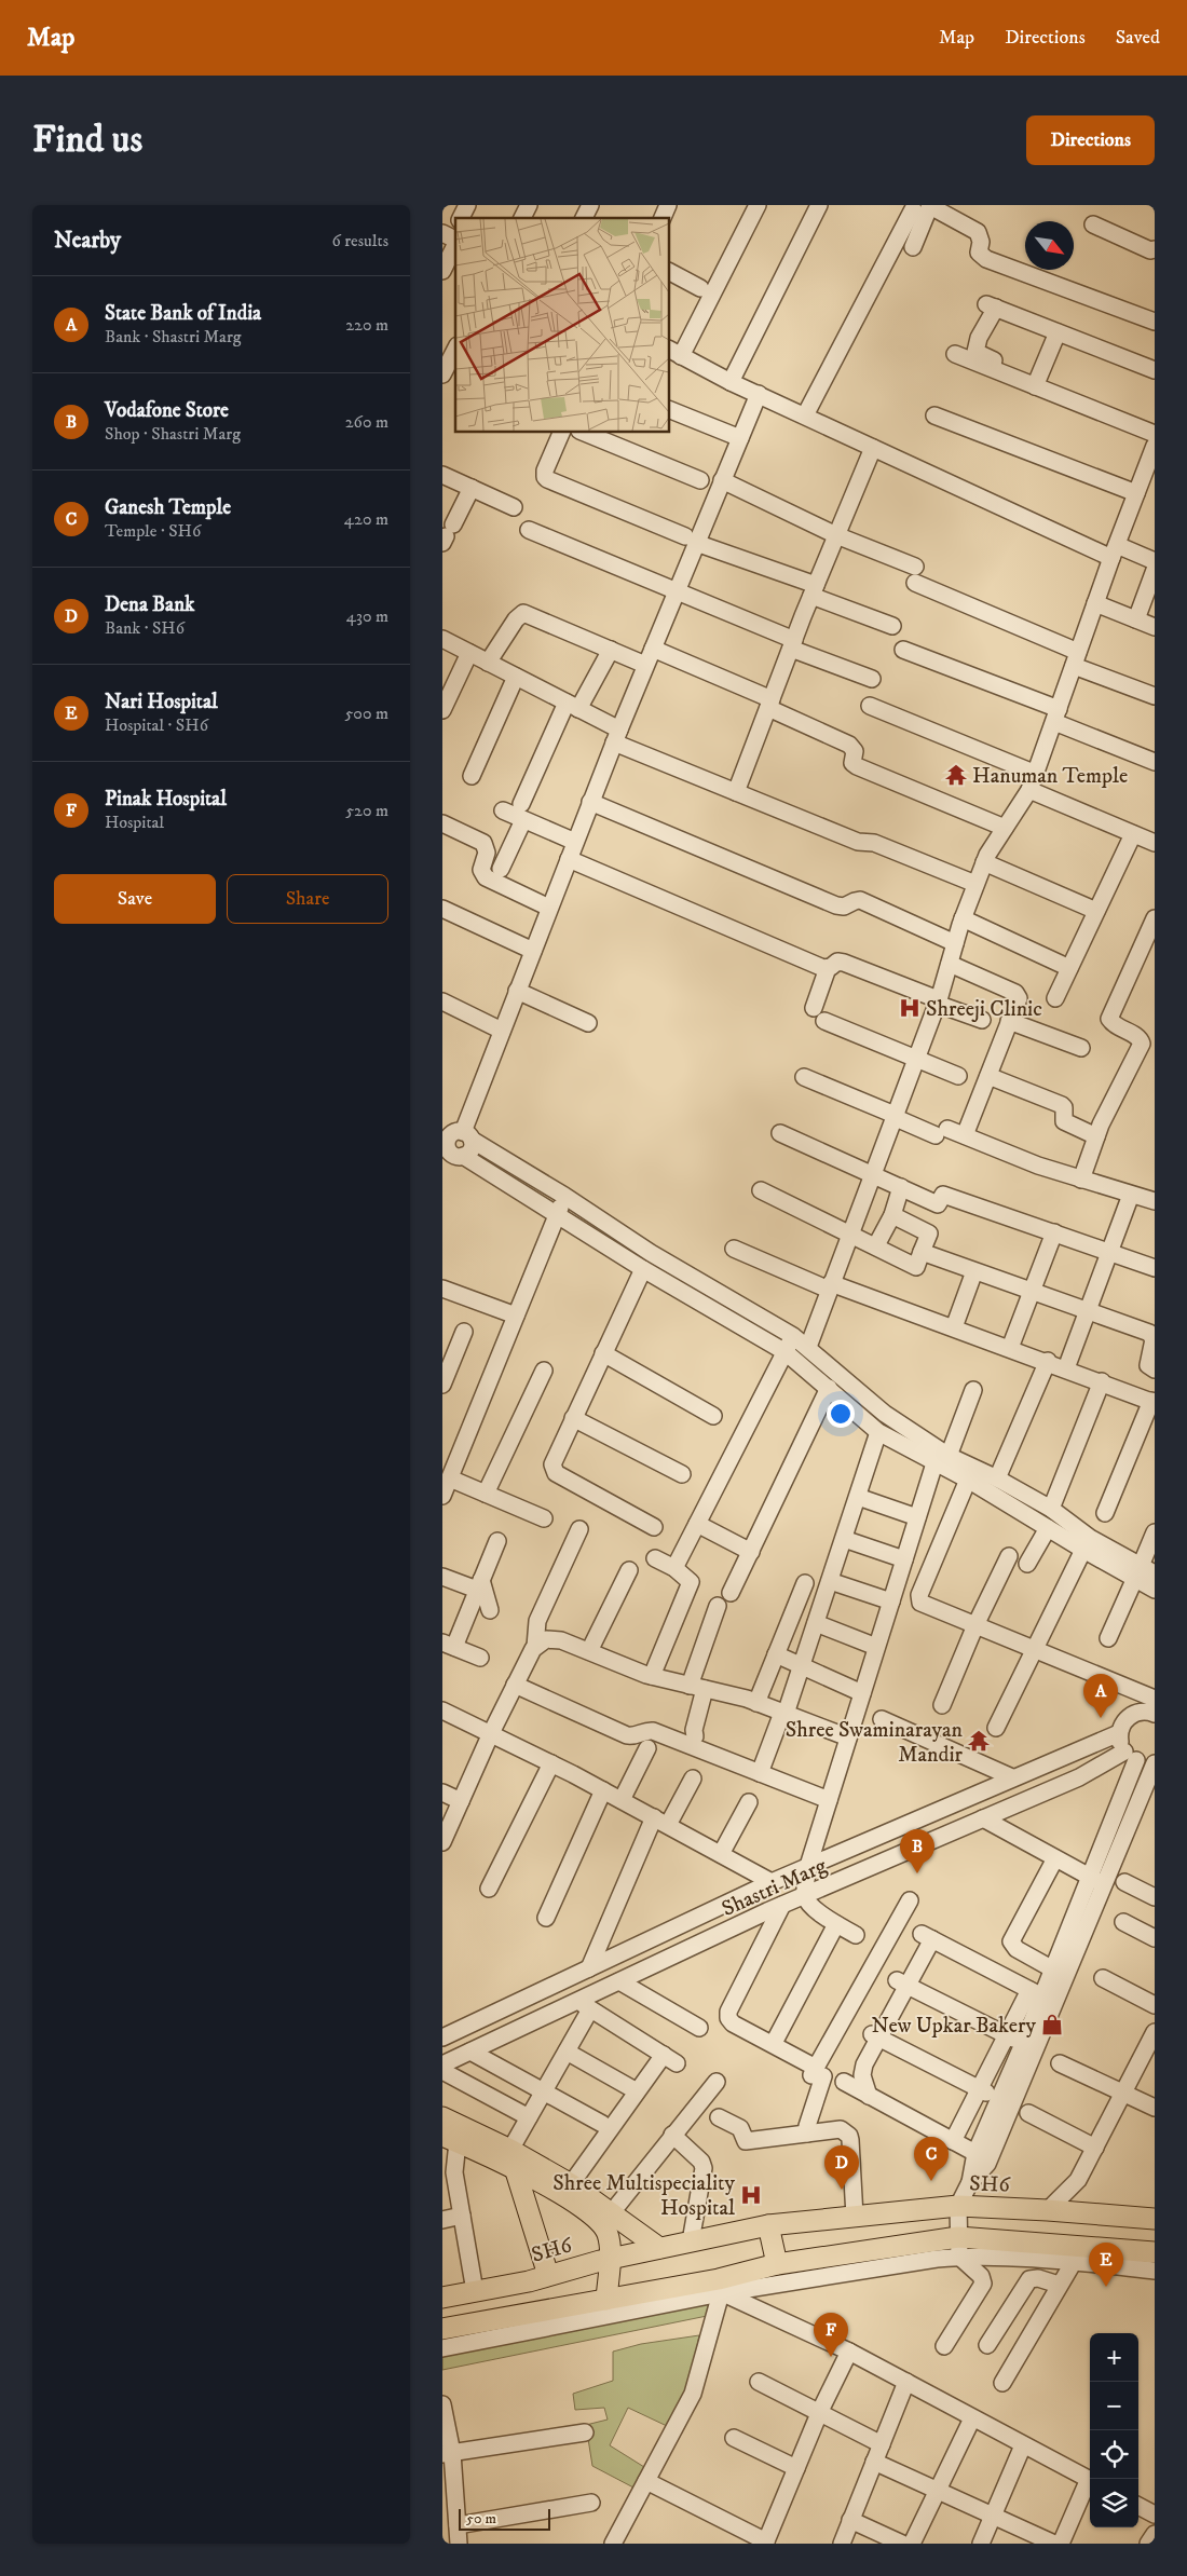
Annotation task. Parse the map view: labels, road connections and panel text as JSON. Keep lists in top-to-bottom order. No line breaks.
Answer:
{"streets":{"main road":["SH6"],"street":["Shastri Marg"]},"places":{"temple":["Hanuman Temple","Shree Swaminarayan Mandir"],"hospital":["Shreeji Clinic","Shree Multispeciality Hospital"],"shop":["New Upkar Bakery"]},"scale_bar":"50 m","north":"bottom right","page":{"header":"Map","nav":["Map","Directions","Saved"],"buttons":["Directions",["Save","Share"]],"title":"Find us","heading":["Nearby","6 results"],"list":[{"mark":"A","name":"State Bank of India","note":"Bank · Shastri Marg","value":"220 m"},{"mark":"B","name":"Vodafone Store","note":"Shop · Shastri Marg","value":"260 m"},{"mark":"C","name":"Ganesh Temple","note":"Temple · SH6","value":"420 m"},{"mark":"D","name":"Dena Bank","note":"Bank · SH6","value":"430 m"},{"mark":"E","name":"Nari Hospital","note":"Hospital · SH6","value":"500 m"},{"mark":"F","name":"Pinak Hospital","note":"Hospital","value":"520 m"}],"pins":["A","B","C","D","E","F"],"map_buttons":["+","−"],"scale":"50 m"}}
